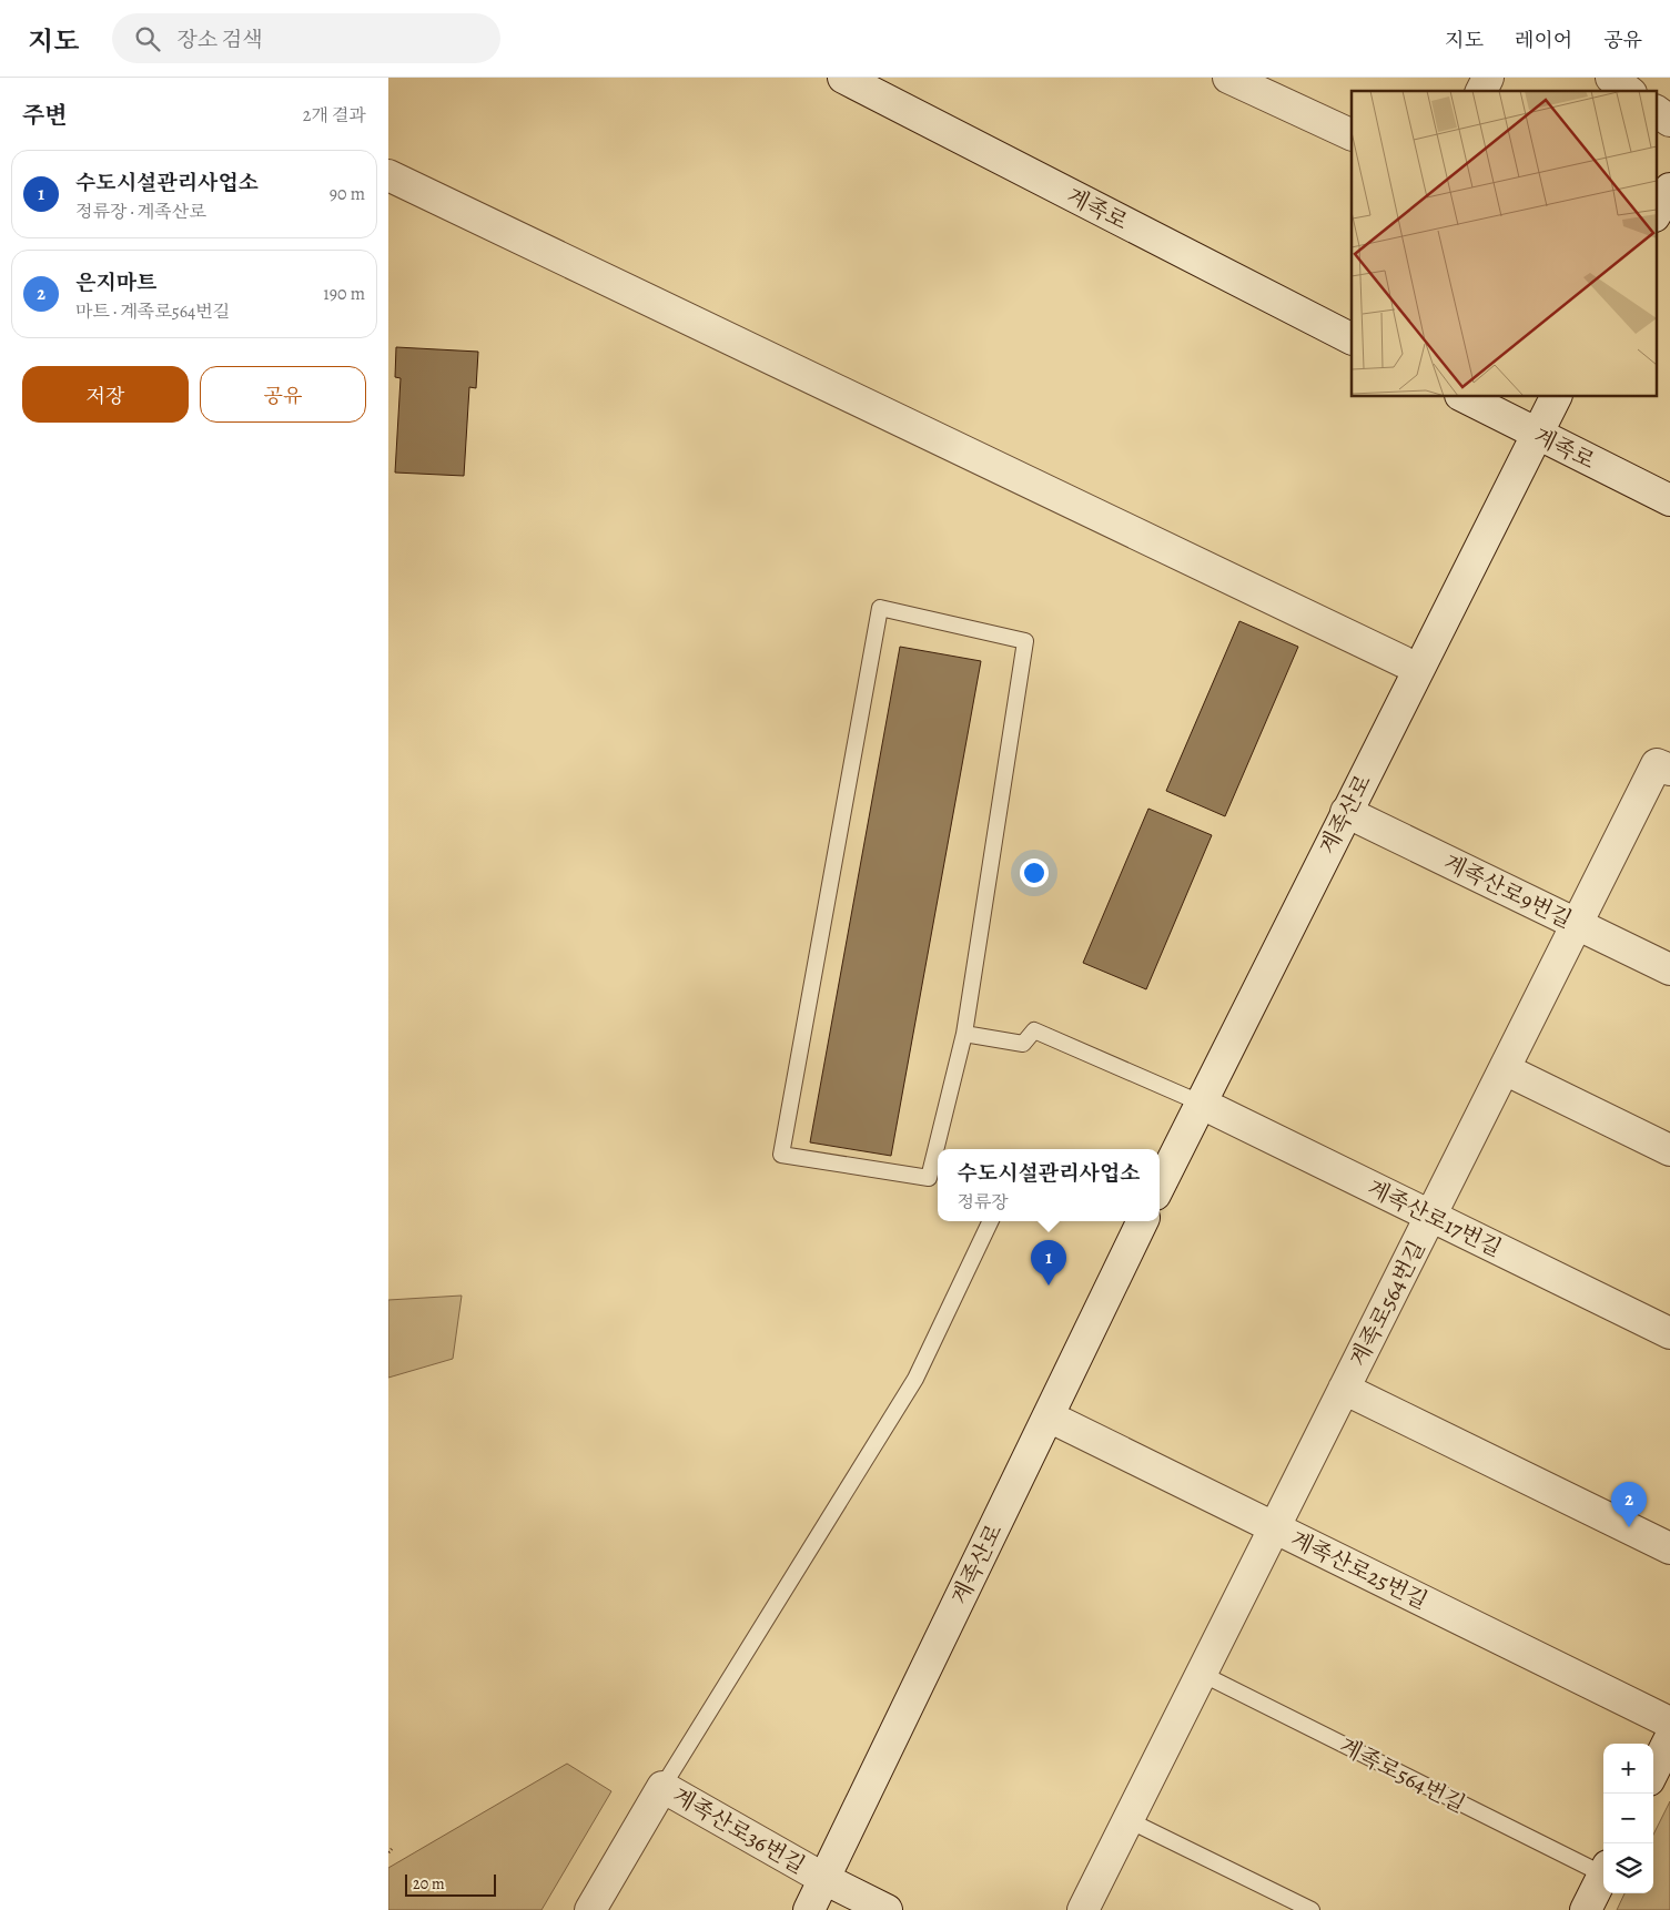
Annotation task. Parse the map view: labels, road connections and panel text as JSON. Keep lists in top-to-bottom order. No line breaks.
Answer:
{"streets":{"street":["계족로","계족산로","계족산로9번길","계족산로17번길","계족로564번길","계족산로25번길","계족산로36번길"]},"crossings":[["계족로","계족산로"],["계족산로","계족산로9번길"],["계족산로","계족산로17번길"],["계족산로","계족산로25번길"],["계족산로","계족산로36번길"],["계족산로9번길","계족로564번길"],["계족산로17번길","계족로564번길"],["계족로564번길","계족산로25번길"]],"scale_bar":"20 m","page":{"header":"지도","search":"장소 검색","nav":["지도","레이어","공유"],"heading":["주변","2개 결과"],"list":[{"mark":"1","name":"수도시설관리사업소","note":"정류장 · 계족산로","value":"90 m"},{"mark":"2","name":"은지마트","note":"마트 · 계족로564번길","value":"190 m"}],"buttons":["저장","공유"],"popup":["수도시설관리사업소","정류장"],"pins":["1","2"],"map_buttons":["+","−"],"scale":"20 m"}}
